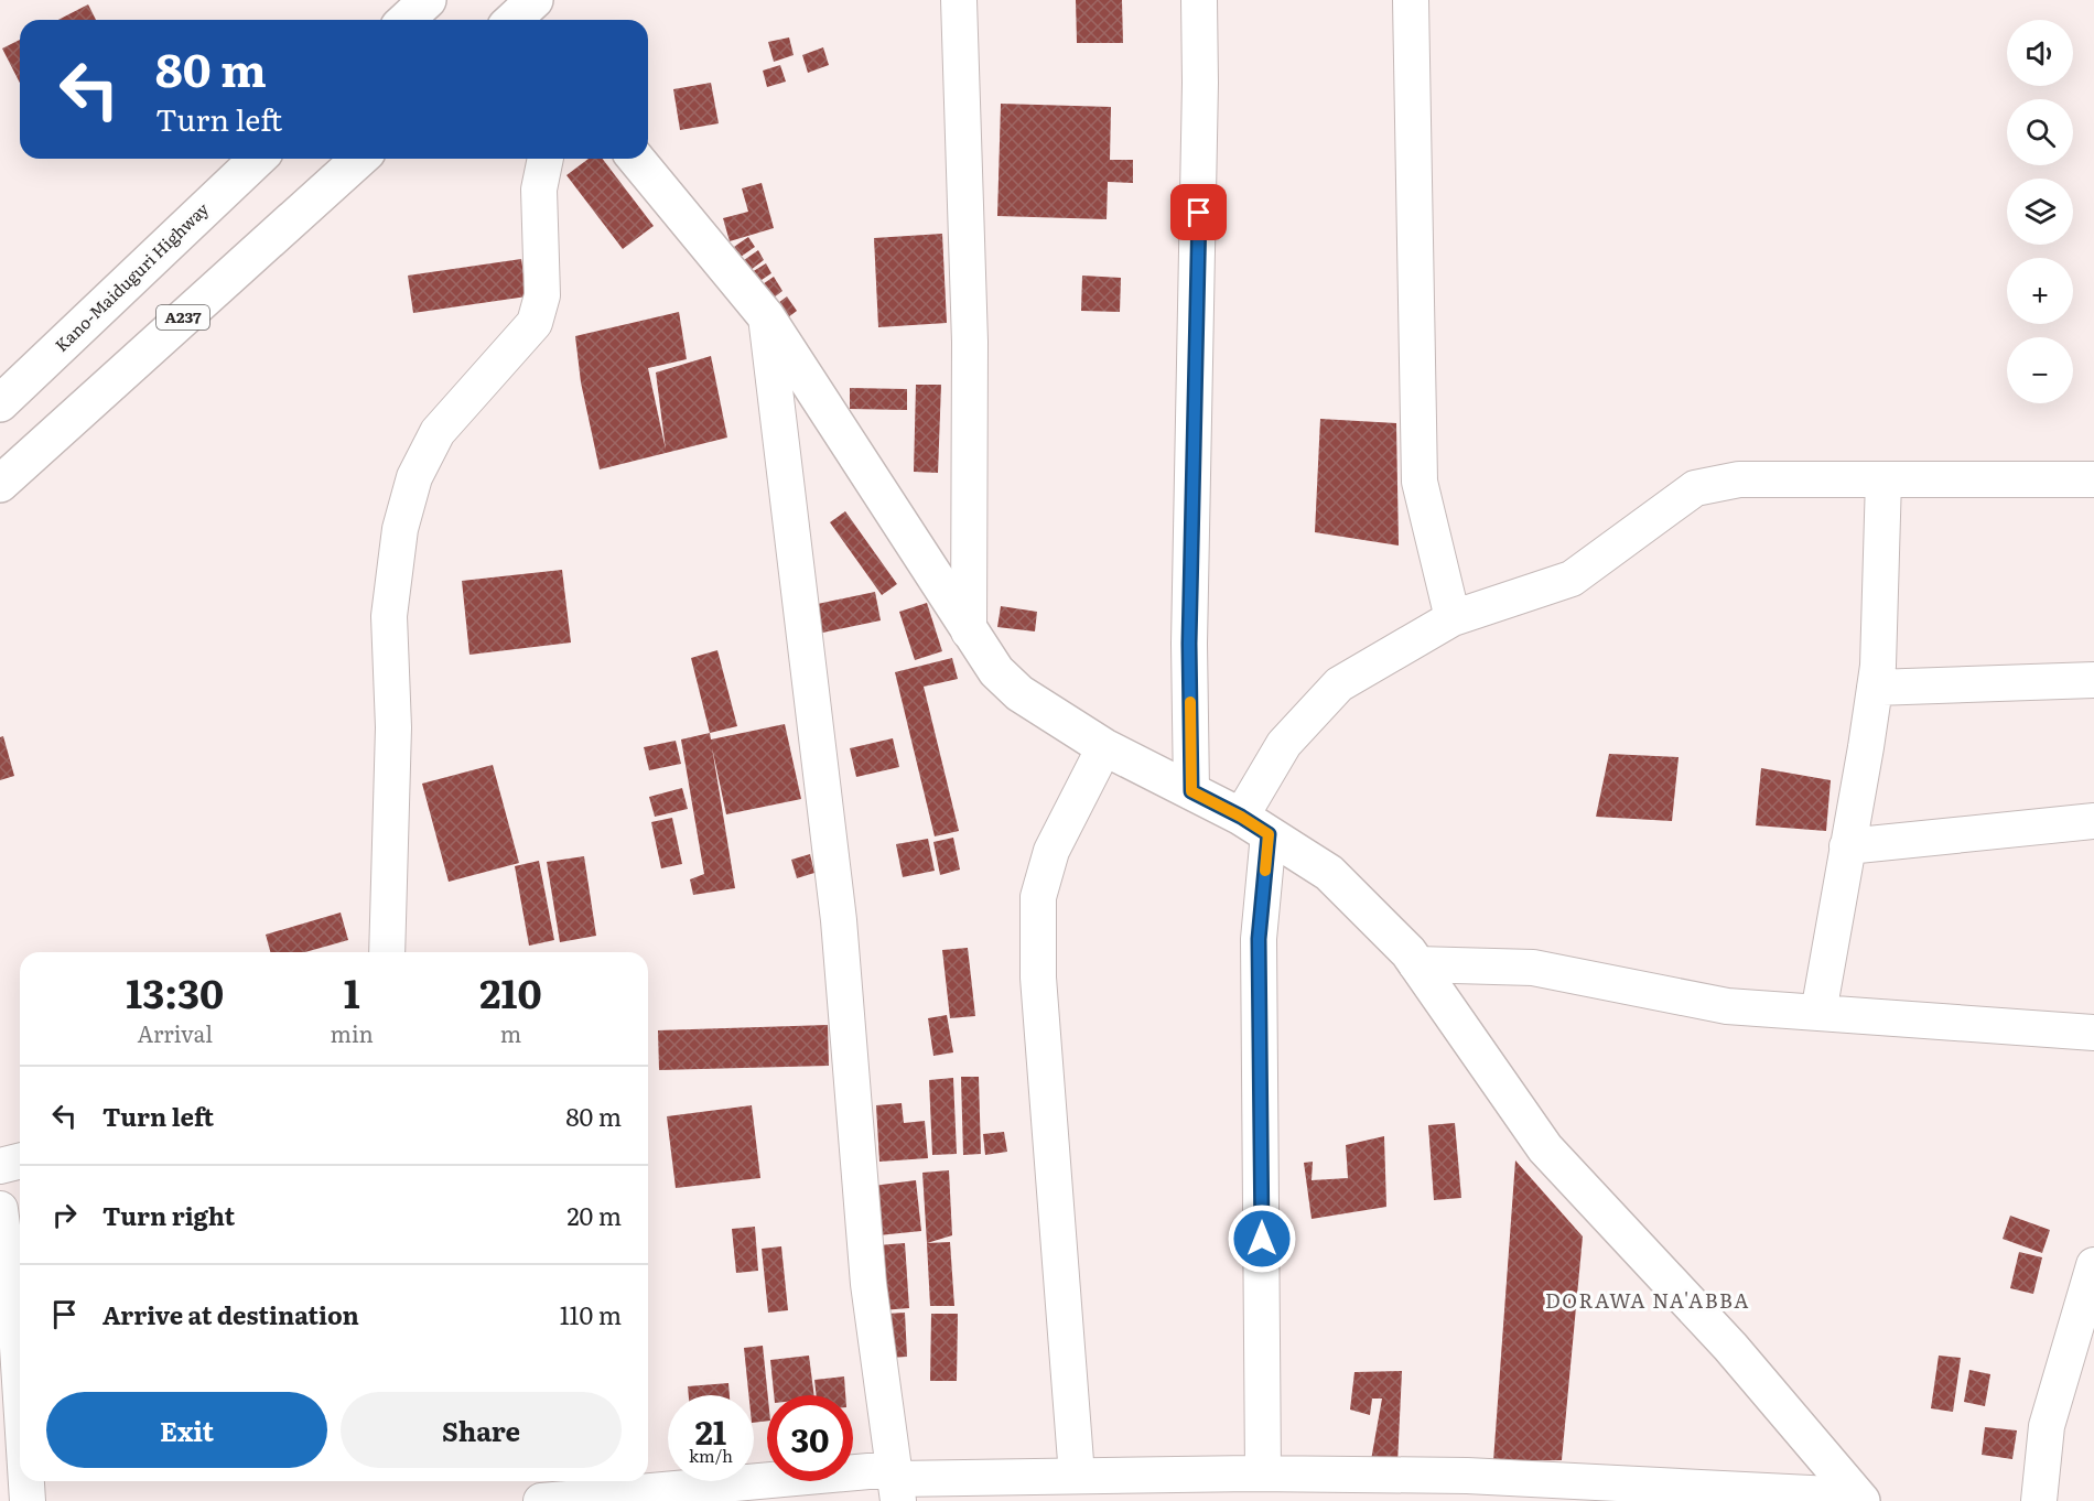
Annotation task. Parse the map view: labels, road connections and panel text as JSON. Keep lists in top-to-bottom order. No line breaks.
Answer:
{"streets":{"main road":["Kano-Maiduguri Highway","A237"]},"districts":["DORAWA NA'ABBA"],"page":{"map_buttons":["+","−"],"turn":["80 m","Turn left"],"eta":["13:30","Arrival","1","min","210","m"],"list":[{"name":"Turn left","value":"80 m"},{"name":"Turn right","value":"20 m"},{"name":"Arrive at destination","value":"110 m"}],"buttons":["Exit","Share"],"speed":"21 km/h","limit":"30"}}
